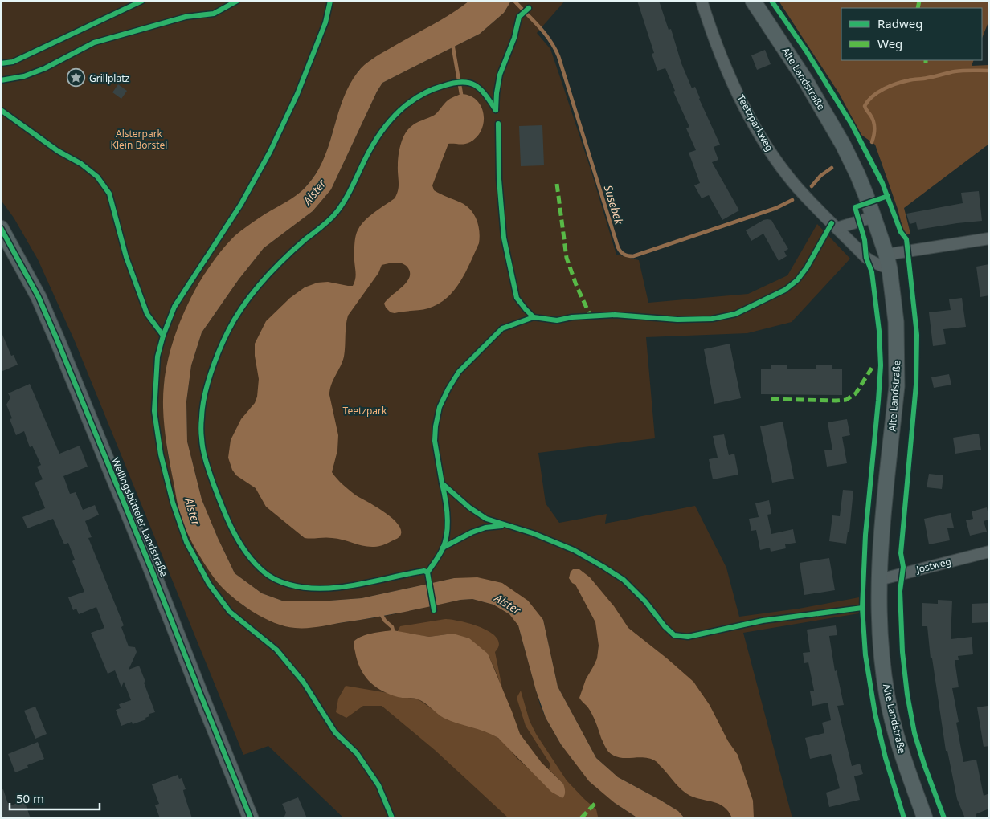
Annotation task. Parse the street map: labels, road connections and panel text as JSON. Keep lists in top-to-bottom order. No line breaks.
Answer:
{"streets":{"main road":["Alte Landstraße","Wellingsbütteler Landstraße"],"street":["Teetzparkweg","Jostweg"]},"crossings":[["Alte Landstraße","Teetzparkweg"],["Alte Landstraße","Jostweg"]],"water":["Alster","Susebek"],"parks":["Alsterpark Klein Borstel","Teetzpark"],"places":{"place":["Grillplatz"]},"legend":["Radweg","Weg"],"scale_bar":"50 m"}
